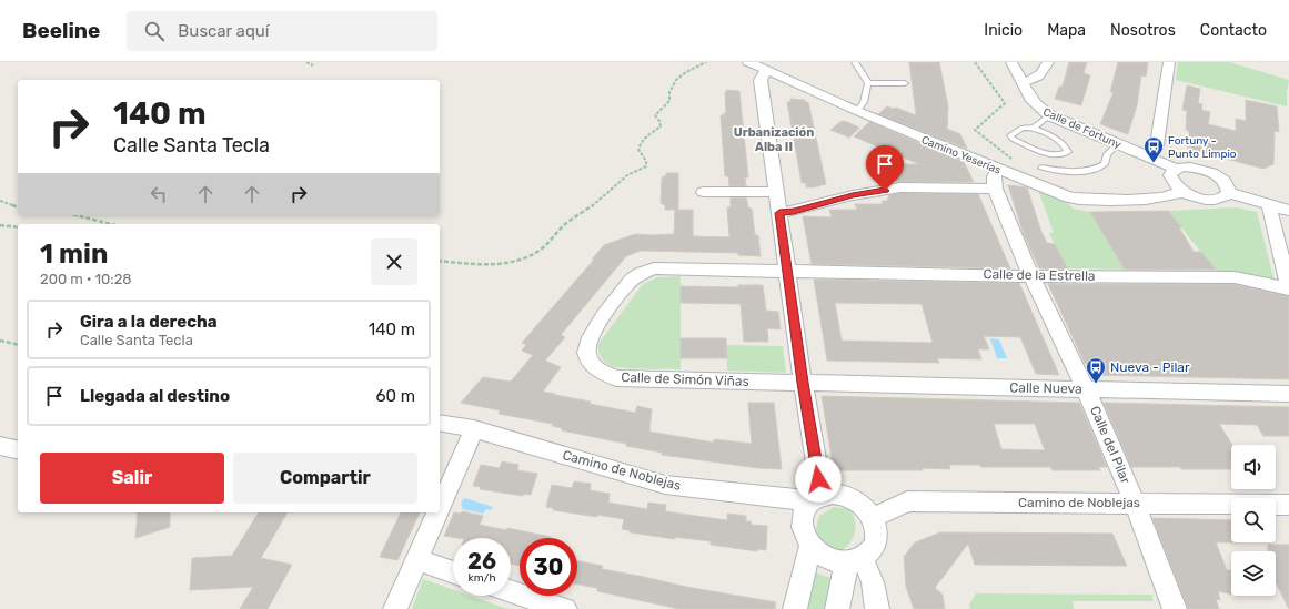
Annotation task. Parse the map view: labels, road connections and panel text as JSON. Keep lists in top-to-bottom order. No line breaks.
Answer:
{"streets":{"street":["Calle de Fortuny","Camino Yeserías","Calle de la Estrella","Calle de Simón Viñas","Calle Nueva","Calle del Pilar","Camino de Noblejas"]},"crossings":[["Calle de la Estrella","Calle de Simón Viñas"],["Calle de la Estrella","Calle del Pilar"],["Calle de Simón Viñas","Calle Nueva"],["Calle Nueva","Calle del Pilar"],["Calle del Pilar","Camino de Noblejas"]],"districts":["Urbanización Alba II"],"places":{"bus stop":["Fortuny - Punto Limpio","Nueva - Pilar"]},"page":{"header":"Beeline","search":"Buscar aquí","nav":["Inicio","Mapa","Nosotros","Contacto"],"turn":["140 m","Calle Santa Tecla"],"heading":["1 min","200 m · 10:28"],"list":[{"name":"Gira a la derecha","note":"Calle Santa Tecla","value":"140 m"},{"name":"Llegada al destino","value":"60 m"}],"buttons":["Salir","Compartir"],"speed":"26 km/h","limit":"30"}}
